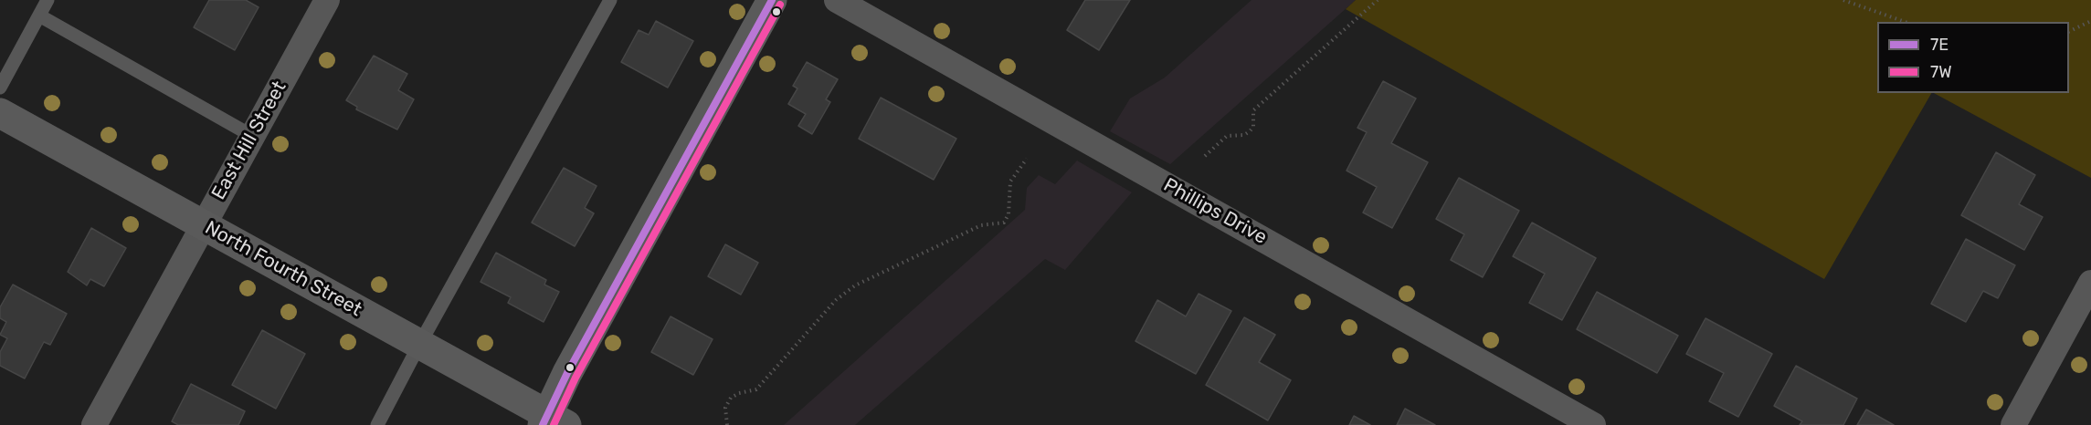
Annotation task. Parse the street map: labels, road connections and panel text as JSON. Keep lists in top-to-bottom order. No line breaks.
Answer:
{"streets":{"street":["East Hill Street","Phillips Drive","North Fourth Street"]},"crossings":[["East Hill Street","North Fourth Street"]],"lines":["transit line 7E","transit line 7W"],"legend":["7E","7W"]}
